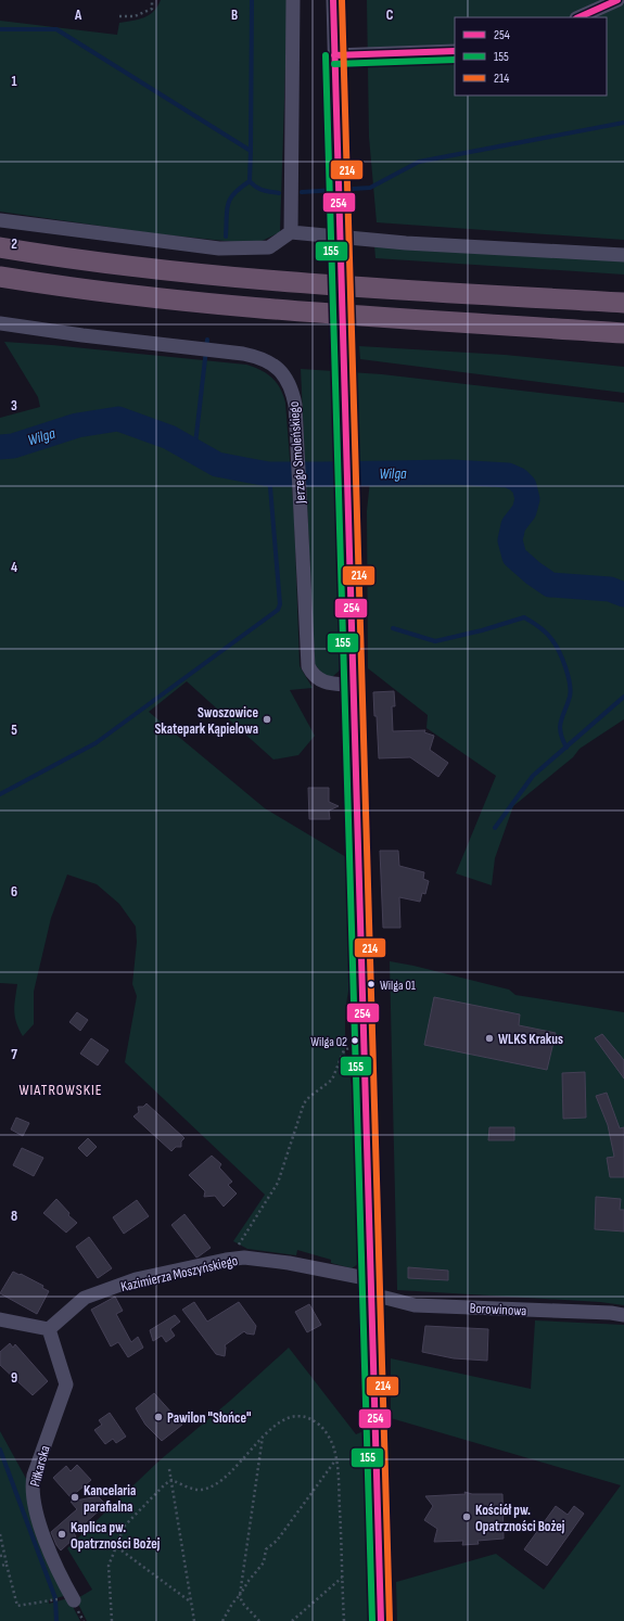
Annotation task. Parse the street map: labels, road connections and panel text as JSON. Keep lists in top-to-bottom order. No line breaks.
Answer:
{"streets":{"street":["Jerzego Smoleńskiego","Kazimierza Moszyńskiego","Borowinowa","Piłkarska"]},"crossings":[["Kazimierza Moszyńskiego","Piłkarska"]],"districts":["WIATROWSKIE"],"water":["Wilga"],"places":["Swoszowice Skatepark Kąpielowa","Wilga 01","WLKS Krakus","Wilga 02","Pawilon \"Słońce\"","Kancelaria parafialna","Kościół pw. Opatrzności Bożej","Kaplica pw. Opatrzności Bożej"],"lines":["transit line 254","transit line 214","transit line 155"],"legend":["254","155","214"],"grid":{"columns":["A","B","C"],"rows":["1","2","3","4","5","6","7","8","9"]}}
